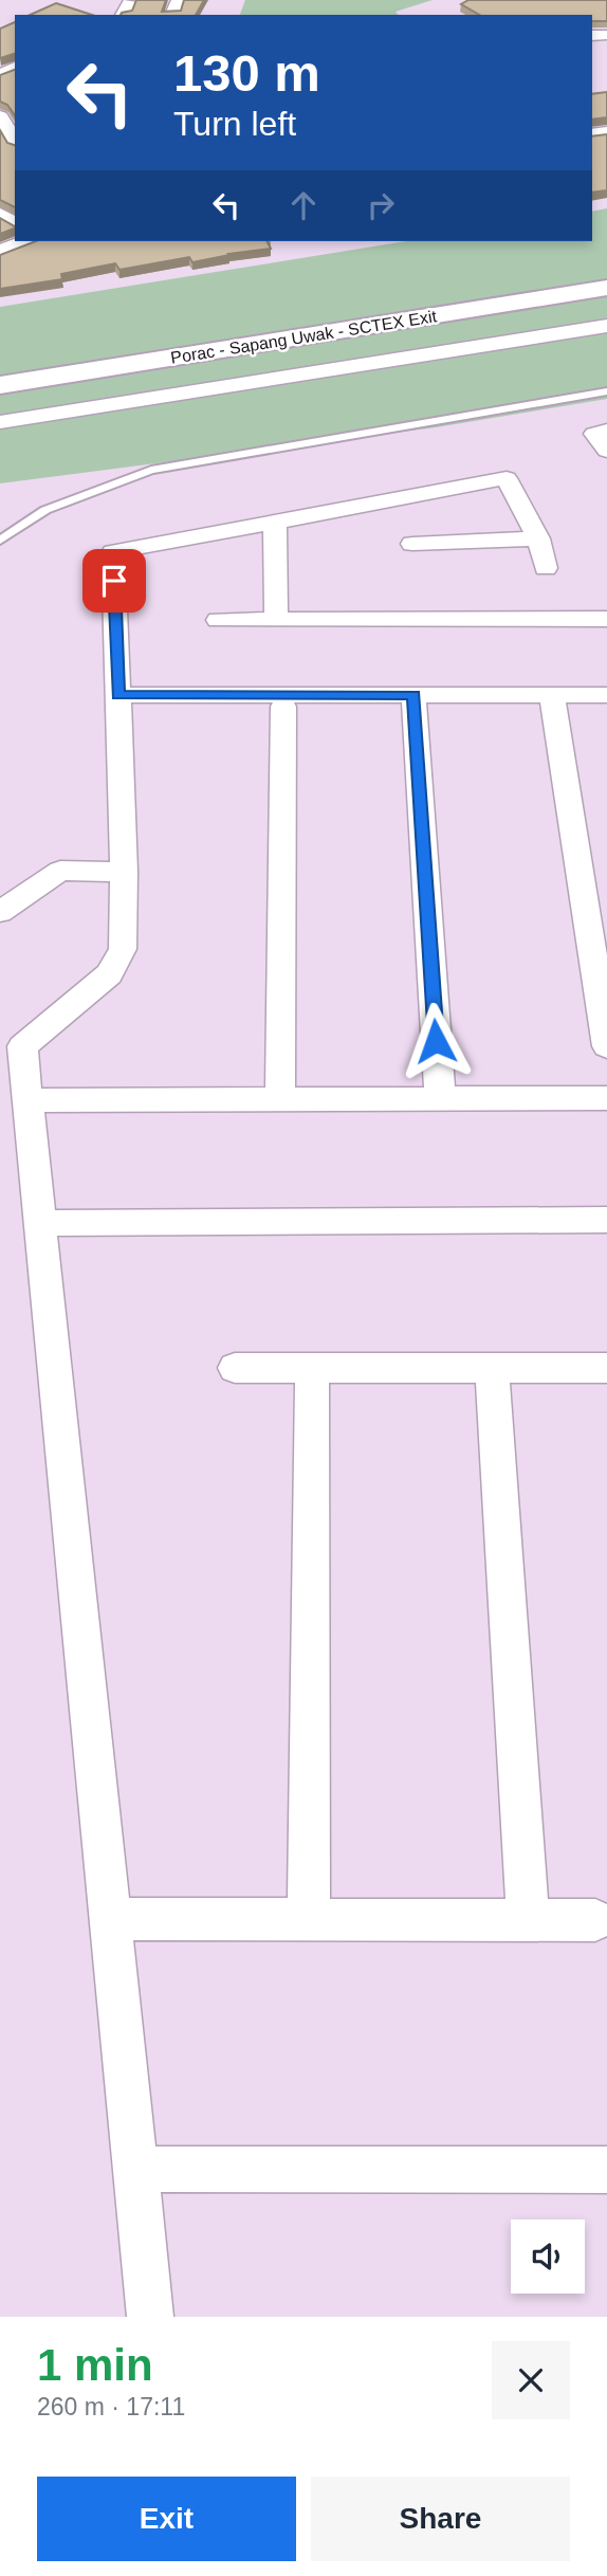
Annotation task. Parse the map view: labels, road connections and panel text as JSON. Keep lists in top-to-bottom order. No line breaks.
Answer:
{"streets":{"main road":["Porac - Sapang Uwak - SCTEX Exit"]},"page":{"turn":["130 m","Turn left"],"heading":["1 min","260 m · 17:11"],"buttons":["Exit","Share"]}}
